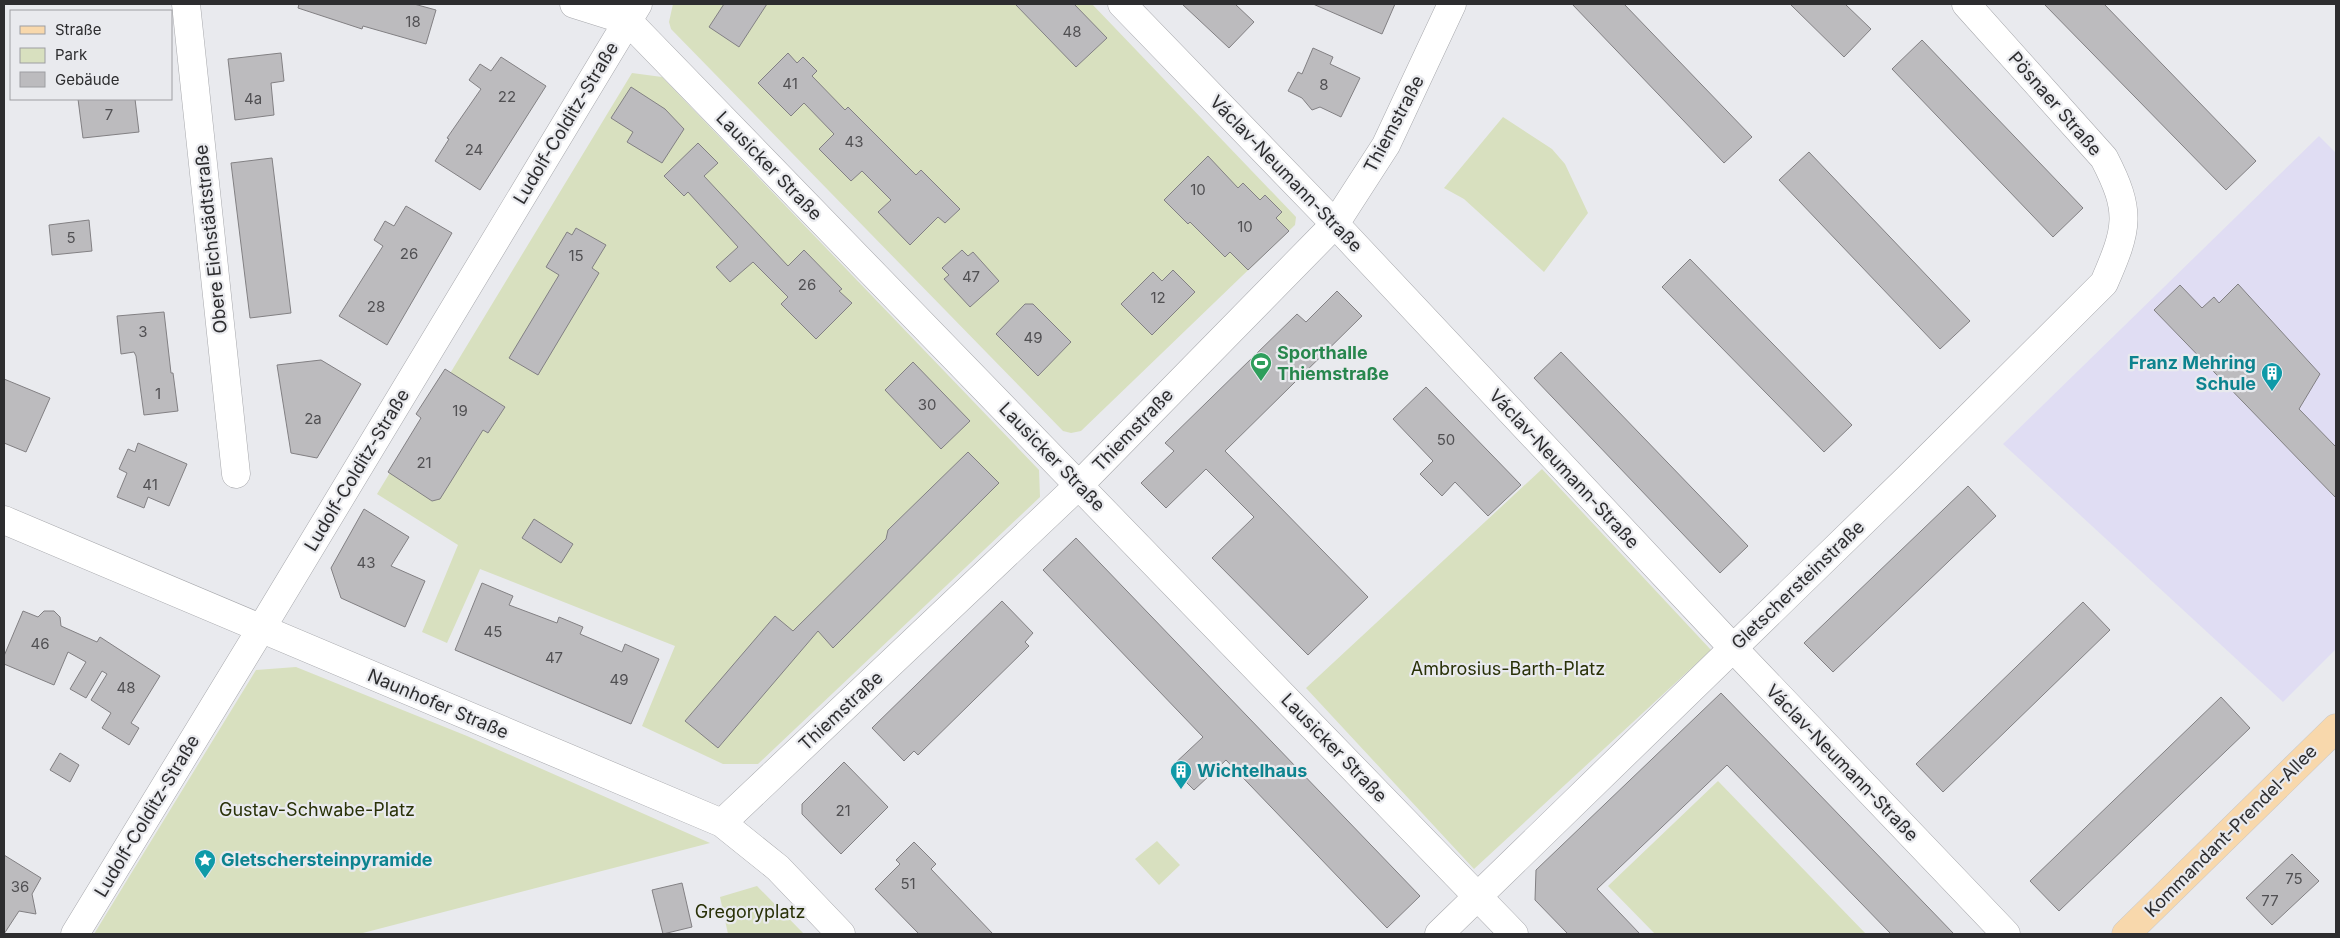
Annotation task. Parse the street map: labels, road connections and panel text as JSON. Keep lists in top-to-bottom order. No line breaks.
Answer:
{"streets":{"main road":["Kommandant-Prendel-Allee"],"street":["Pösnaer Straße","Ludolf-Colditz-Straße","Thiemstraße","Lausicker Straße","Václav-Neumann-Straße","Obere Eichstädtstraße","Gletschersteinstraße","Naunhofer Straße"]},"crossings":[["Pösnaer Straße","Gletschersteinstraße"],["Ludolf-Colditz-Straße","Lausicker Straße"],["Ludolf-Colditz-Straße","Naunhofer Straße"],["Thiemstraße","Lausicker Straße"],["Thiemstraße","Václav-Neumann-Straße"],["Thiemstraße","Naunhofer Straße"],["Lausicker Straße","Gletschersteinstraße"],["Václav-Neumann-Straße","Gletschersteinstraße"]],"parks":["Ambrosius-Barth-Platz","Gustav-Schwabe-Platz","Gregoryplatz"],"places":{"sports":["Sporthalle Thiemstraße"],"building":["Franz Mehring Schule","Wichtelhaus"],"place":["Gletschersteinpyramide"]},"house_numbers":["18","48","41","8","22","4a","7","43","24","10","10","5","26","15","47","26","12","28","3","49","1","30","19","2a","50","21","41","43","45","46","47","49","48","21","75","51","36","77"],"legend":["Straße","Park","Gebäude"]}
